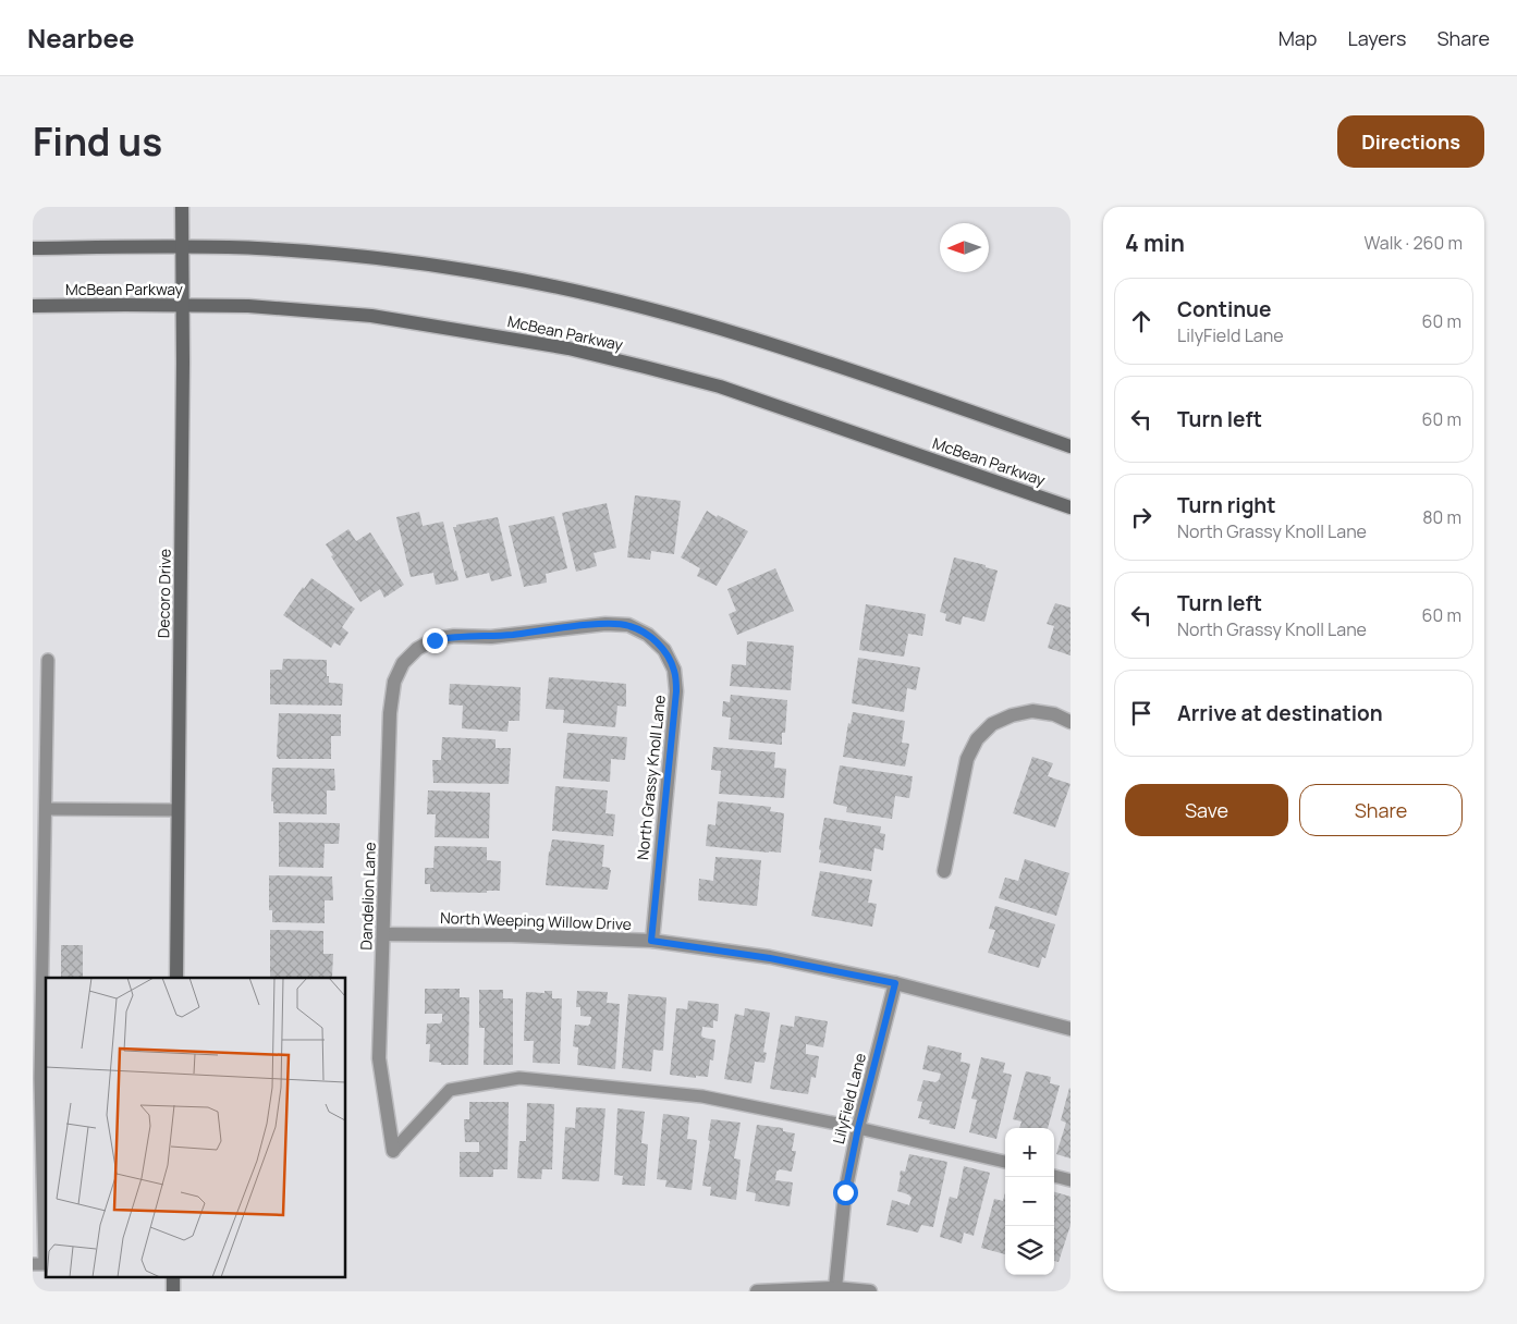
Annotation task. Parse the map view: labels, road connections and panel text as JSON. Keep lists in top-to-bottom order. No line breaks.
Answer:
{"streets":{"main road":["McBean Parkway","Decoro Drive"],"street":["North Grassy Knoll Lane","Dandelion Lane","North Weeping Willow Drive","LilyField Lane"]},"crossings":[["McBean Parkway","Decoro Drive"],["North Grassy Knoll Lane","Dandelion Lane"],["North Grassy Knoll Lane","North Weeping Willow Drive"],["Dandelion Lane","North Weeping Willow Drive"],["North Weeping Willow Drive","LilyField Lane"]],"north":"left","page":{"header":"Nearbee","nav":["Map","Layers","Share"],"title":"Find us","buttons":["Directions",["Save","Share"]],"heading":["4 min","Walk · 260 m"],"list":[["Continue","LilyField Lane","60 m"],["Turn left","60 m"],["Turn right","North Grassy Knoll Lane","80 m"],["Turn left","North Grassy Knoll Lane","60 m"],"Arrive at destination"],"map_buttons":["+","−"]}}
